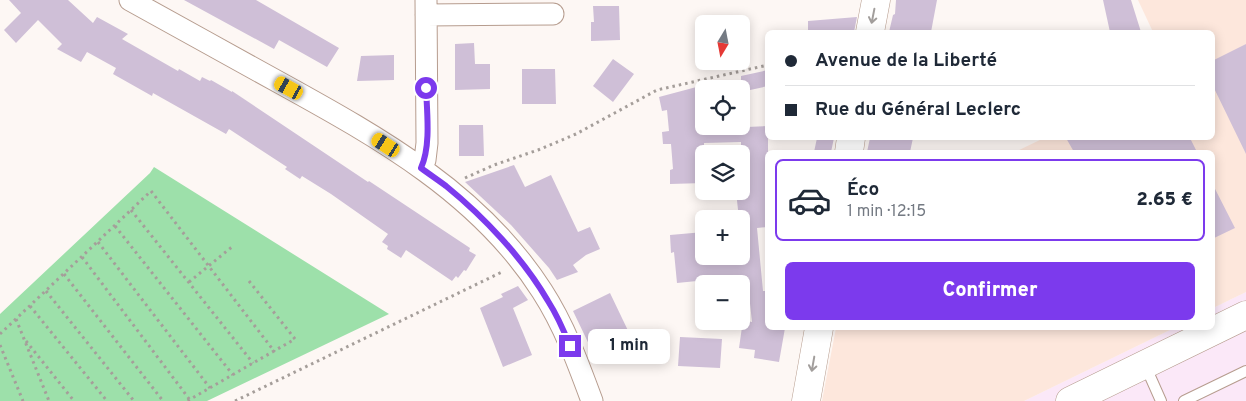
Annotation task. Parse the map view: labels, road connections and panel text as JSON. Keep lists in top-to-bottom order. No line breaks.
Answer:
{"north":"bottom","page":{"map_buttons":["+","−"],"banner":["Avenue de la Liberté","Rue du Général Leclerc"],"list":[{"name":"Éco","note":"1 min · 12:15","value":"2.65 €"}],"buttons":"Confirmer","bubble":"1 min"}}
